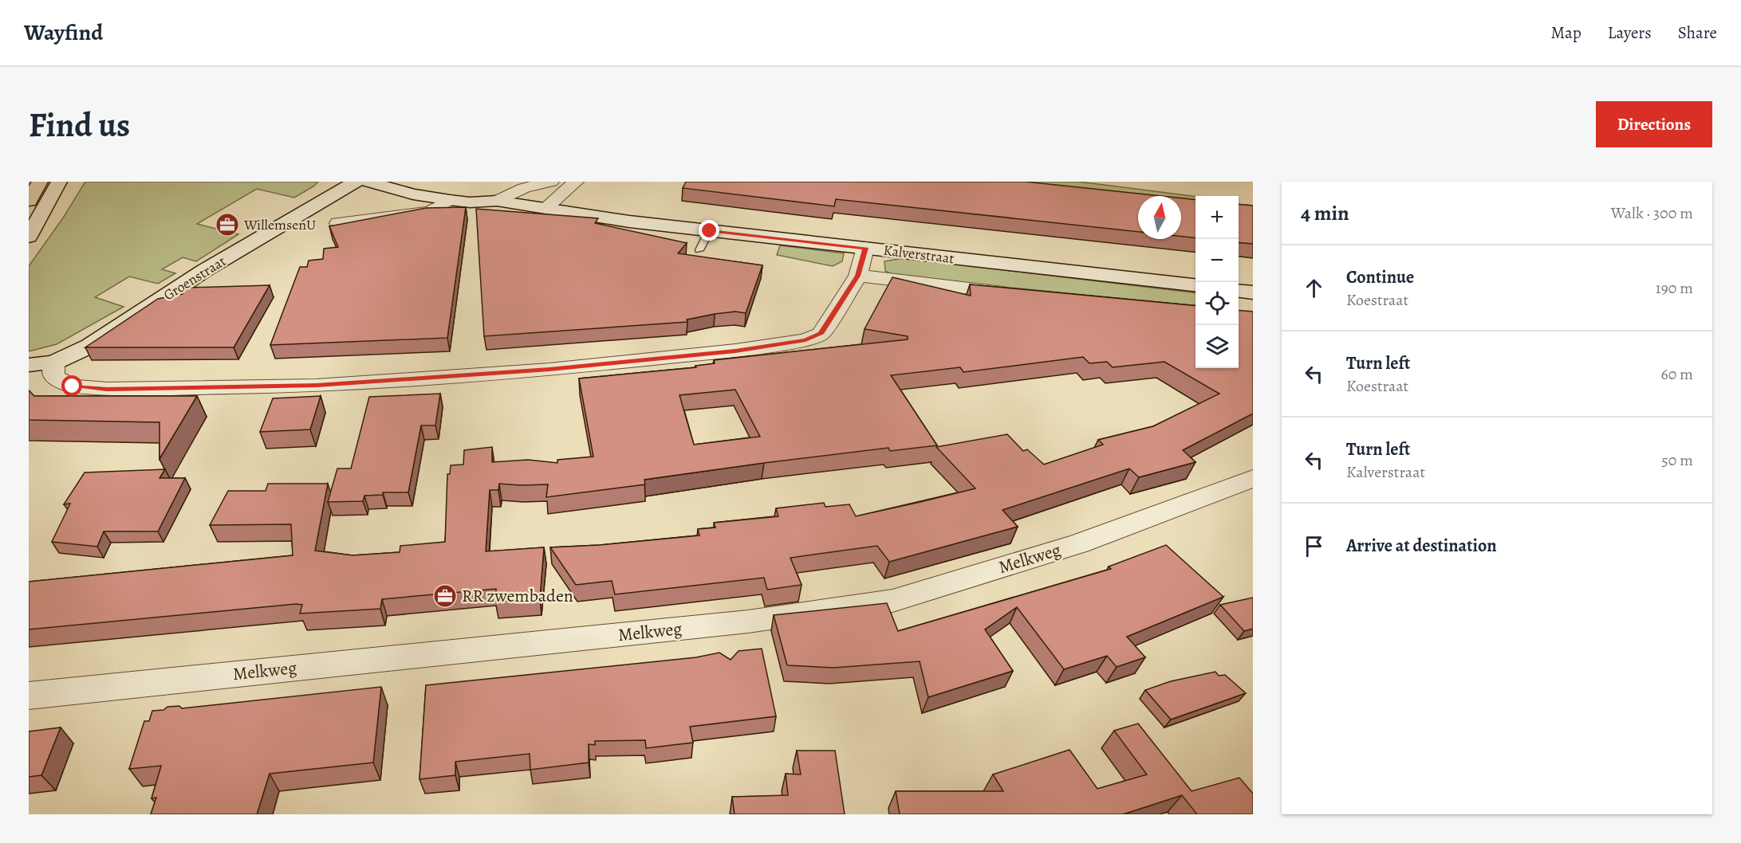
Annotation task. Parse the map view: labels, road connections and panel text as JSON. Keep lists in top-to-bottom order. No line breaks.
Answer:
{"streets":{"street":["Kalverstraat","Groenstraat","Melkweg"]},"places":{"office":["WillemsenU","RR zwembaden"]},"north":"top","page":{"header":"Wayfind","nav":["Map","Layers","Share"],"buttons":"Directions","title":"Find us","heading":["4 min","Walk · 300 m"],"map_buttons":["+","−"],"list":[["Continue","Koestraat","190 m"],["Turn left","Koestraat","60 m"],["Turn left","Kalverstraat","50 m"],"Arrive at destination"]}}
